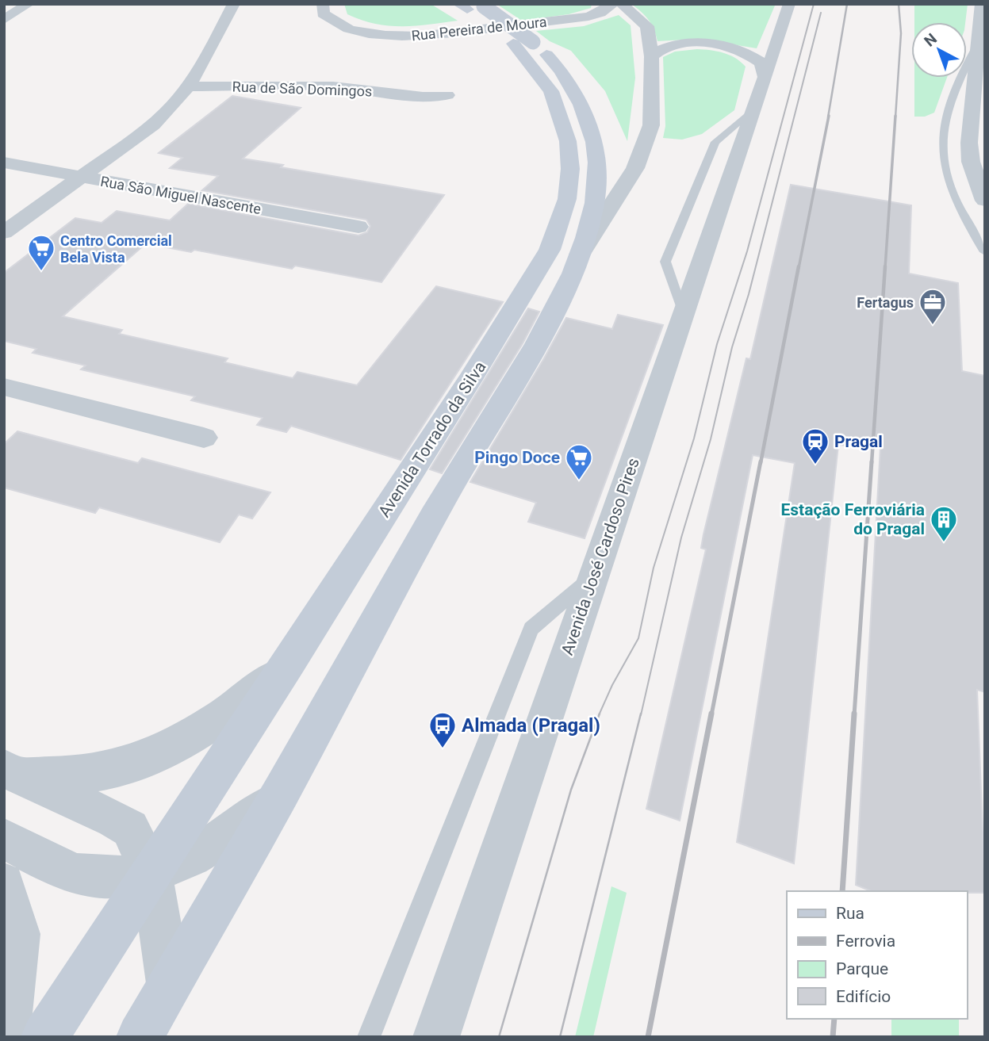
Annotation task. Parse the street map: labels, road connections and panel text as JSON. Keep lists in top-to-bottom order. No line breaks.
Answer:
{"streets":{"main road":["Avenida Torrado da Silva"],"street":["Rua Pereira de Moura","Rua de São Domingos","Rua São Miguel Nascente","Avenida José Cardoso Pires"]},"places":{"supermarket":["Centro Comercial Bela Vista","Pingo Doce"],"office":["Fertagus"],"station":["Pragal"],"building":["Estação Ferroviária do Pragal"],"bus stop":["Almada (Pragal)"]},"legend":["Rua","Ferrovia","Parque","Edifício"],"north":"top left"}
